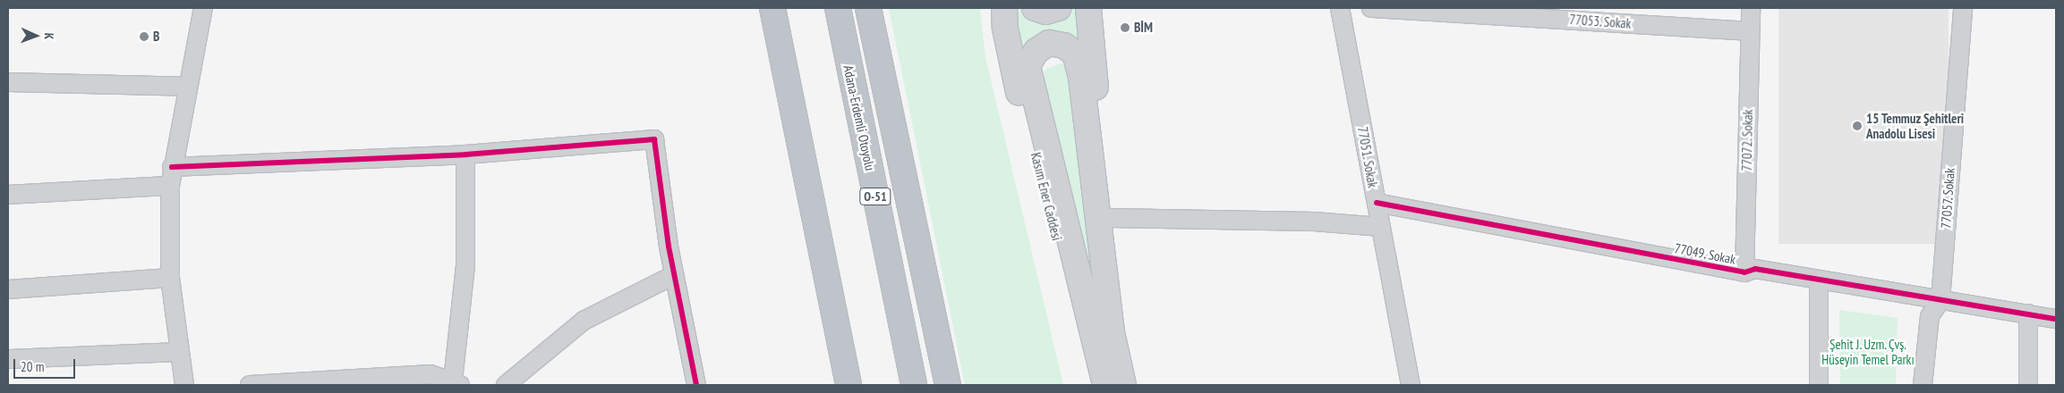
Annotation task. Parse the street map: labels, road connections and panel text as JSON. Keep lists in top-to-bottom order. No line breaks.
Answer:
{"streets":{"highway":["Adana-Erdemli Otoyolu","O-51"],"main road":["Kasım Ener Caddesi"],"street":["77053. Sokak","77072. Sokak","77051. Sokak","77057. Sokak","77049. Sokak"]},"crossings":[["77053. Sokak","77072. Sokak"],["77072. Sokak","77049. Sokak"],["77051. Sokak","77049. Sokak"],["77057. Sokak","77049. Sokak"]],"parks":["Şehit J. Uzm. Çvş. Hüseyin Temel Parkı"],"places":["BİM","B","15 Temmuz Şehitleri Anadolu Lisesi"],"scale_bar":"20 m","north":"right"}
